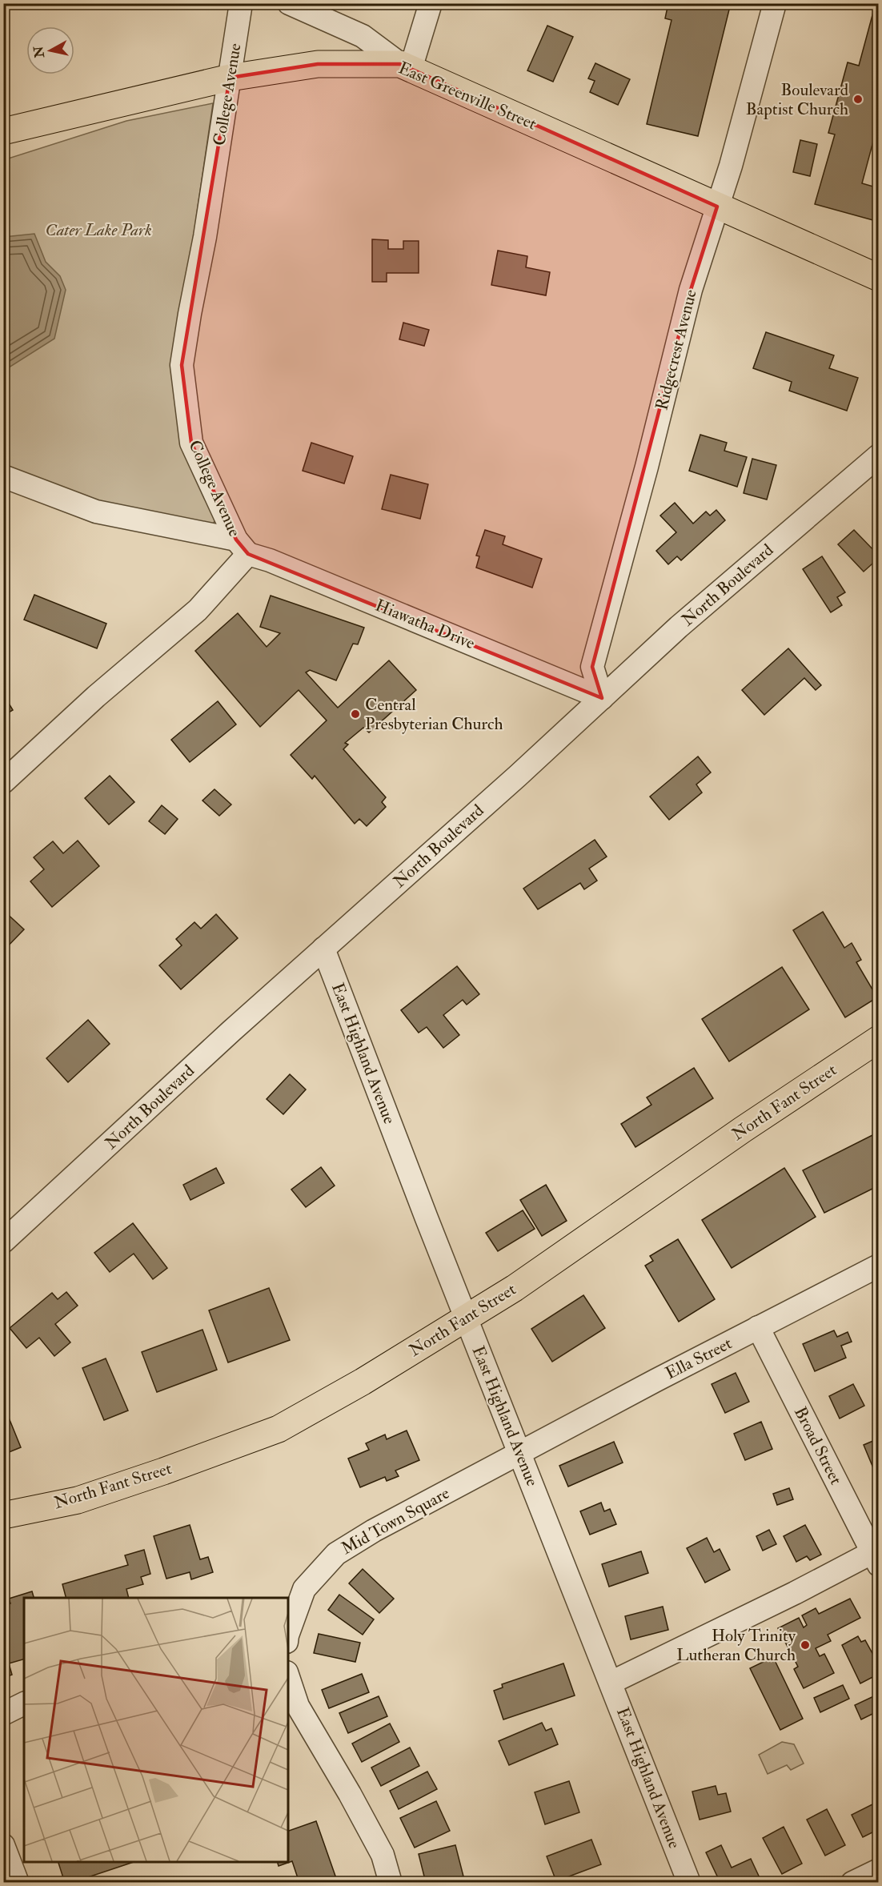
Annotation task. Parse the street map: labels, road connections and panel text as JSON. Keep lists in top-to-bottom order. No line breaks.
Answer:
{"streets":{"main road":["East Greenville Street","North Fant Street"],"street":["College Avenue","Ridgecrest Avenue","North Boulevard","Hiawatha Drive","East Highland Avenue","Ella Street","Broad Street","Mid Town Square"]},"crossings":[["College Avenue","East Greenville Street"],["College Avenue","Hiawatha Drive"],["East Greenville Street","Ridgecrest Avenue"],["Ridgecrest Avenue","North Boulevard"],["Ridgecrest Avenue","Hiawatha Drive"],["North Boulevard","Hiawatha Drive"],["North Boulevard","East Highland Avenue"],["East Highland Avenue","North Fant Street"],["East Highland Avenue","Ella Street"],["East Highland Avenue","Mid Town Square"],["Ella Street","Broad Street"],["Ella Street","Mid Town Square"]],"parks":["Cater Lake Park"],"places":["Boulevard Baptist Church","Central Presbyterian Church","Holy Trinity Lutheran Church"],"north":"left"}
